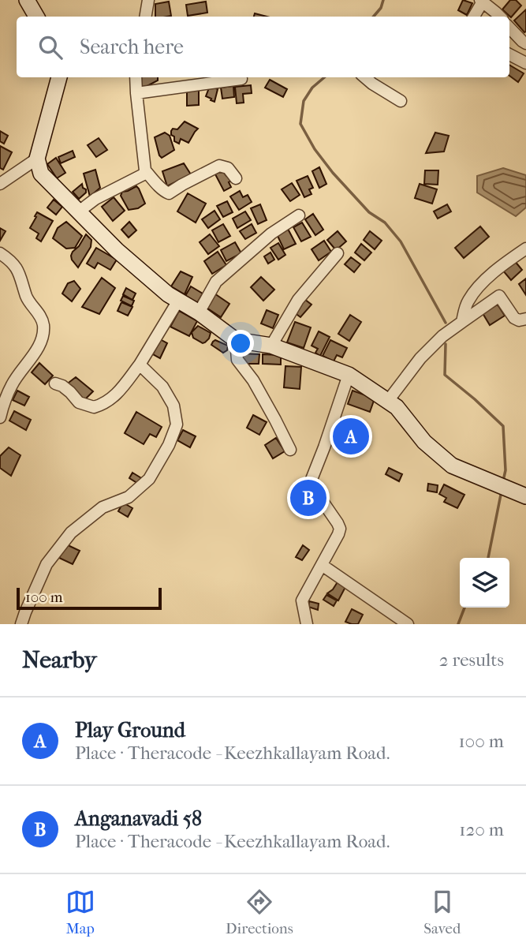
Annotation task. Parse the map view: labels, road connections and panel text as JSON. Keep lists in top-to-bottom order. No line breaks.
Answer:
{"scale_bar":"100 m","page":{"search":"Search here","pins":["A","B"],"scale":"100 m","heading":["Nearby","2 results"],"list":[{"mark":"A","name":"Play Ground","note":"Place · Theracode - Keezhkallayam Road.","value":"100 m"},{"mark":"B","name":"Anganavadi 58","note":"Place · Theracode - Keezhkallayam Road.","value":"120 m"}],"nav":["Map","Directions","Saved"]}}
